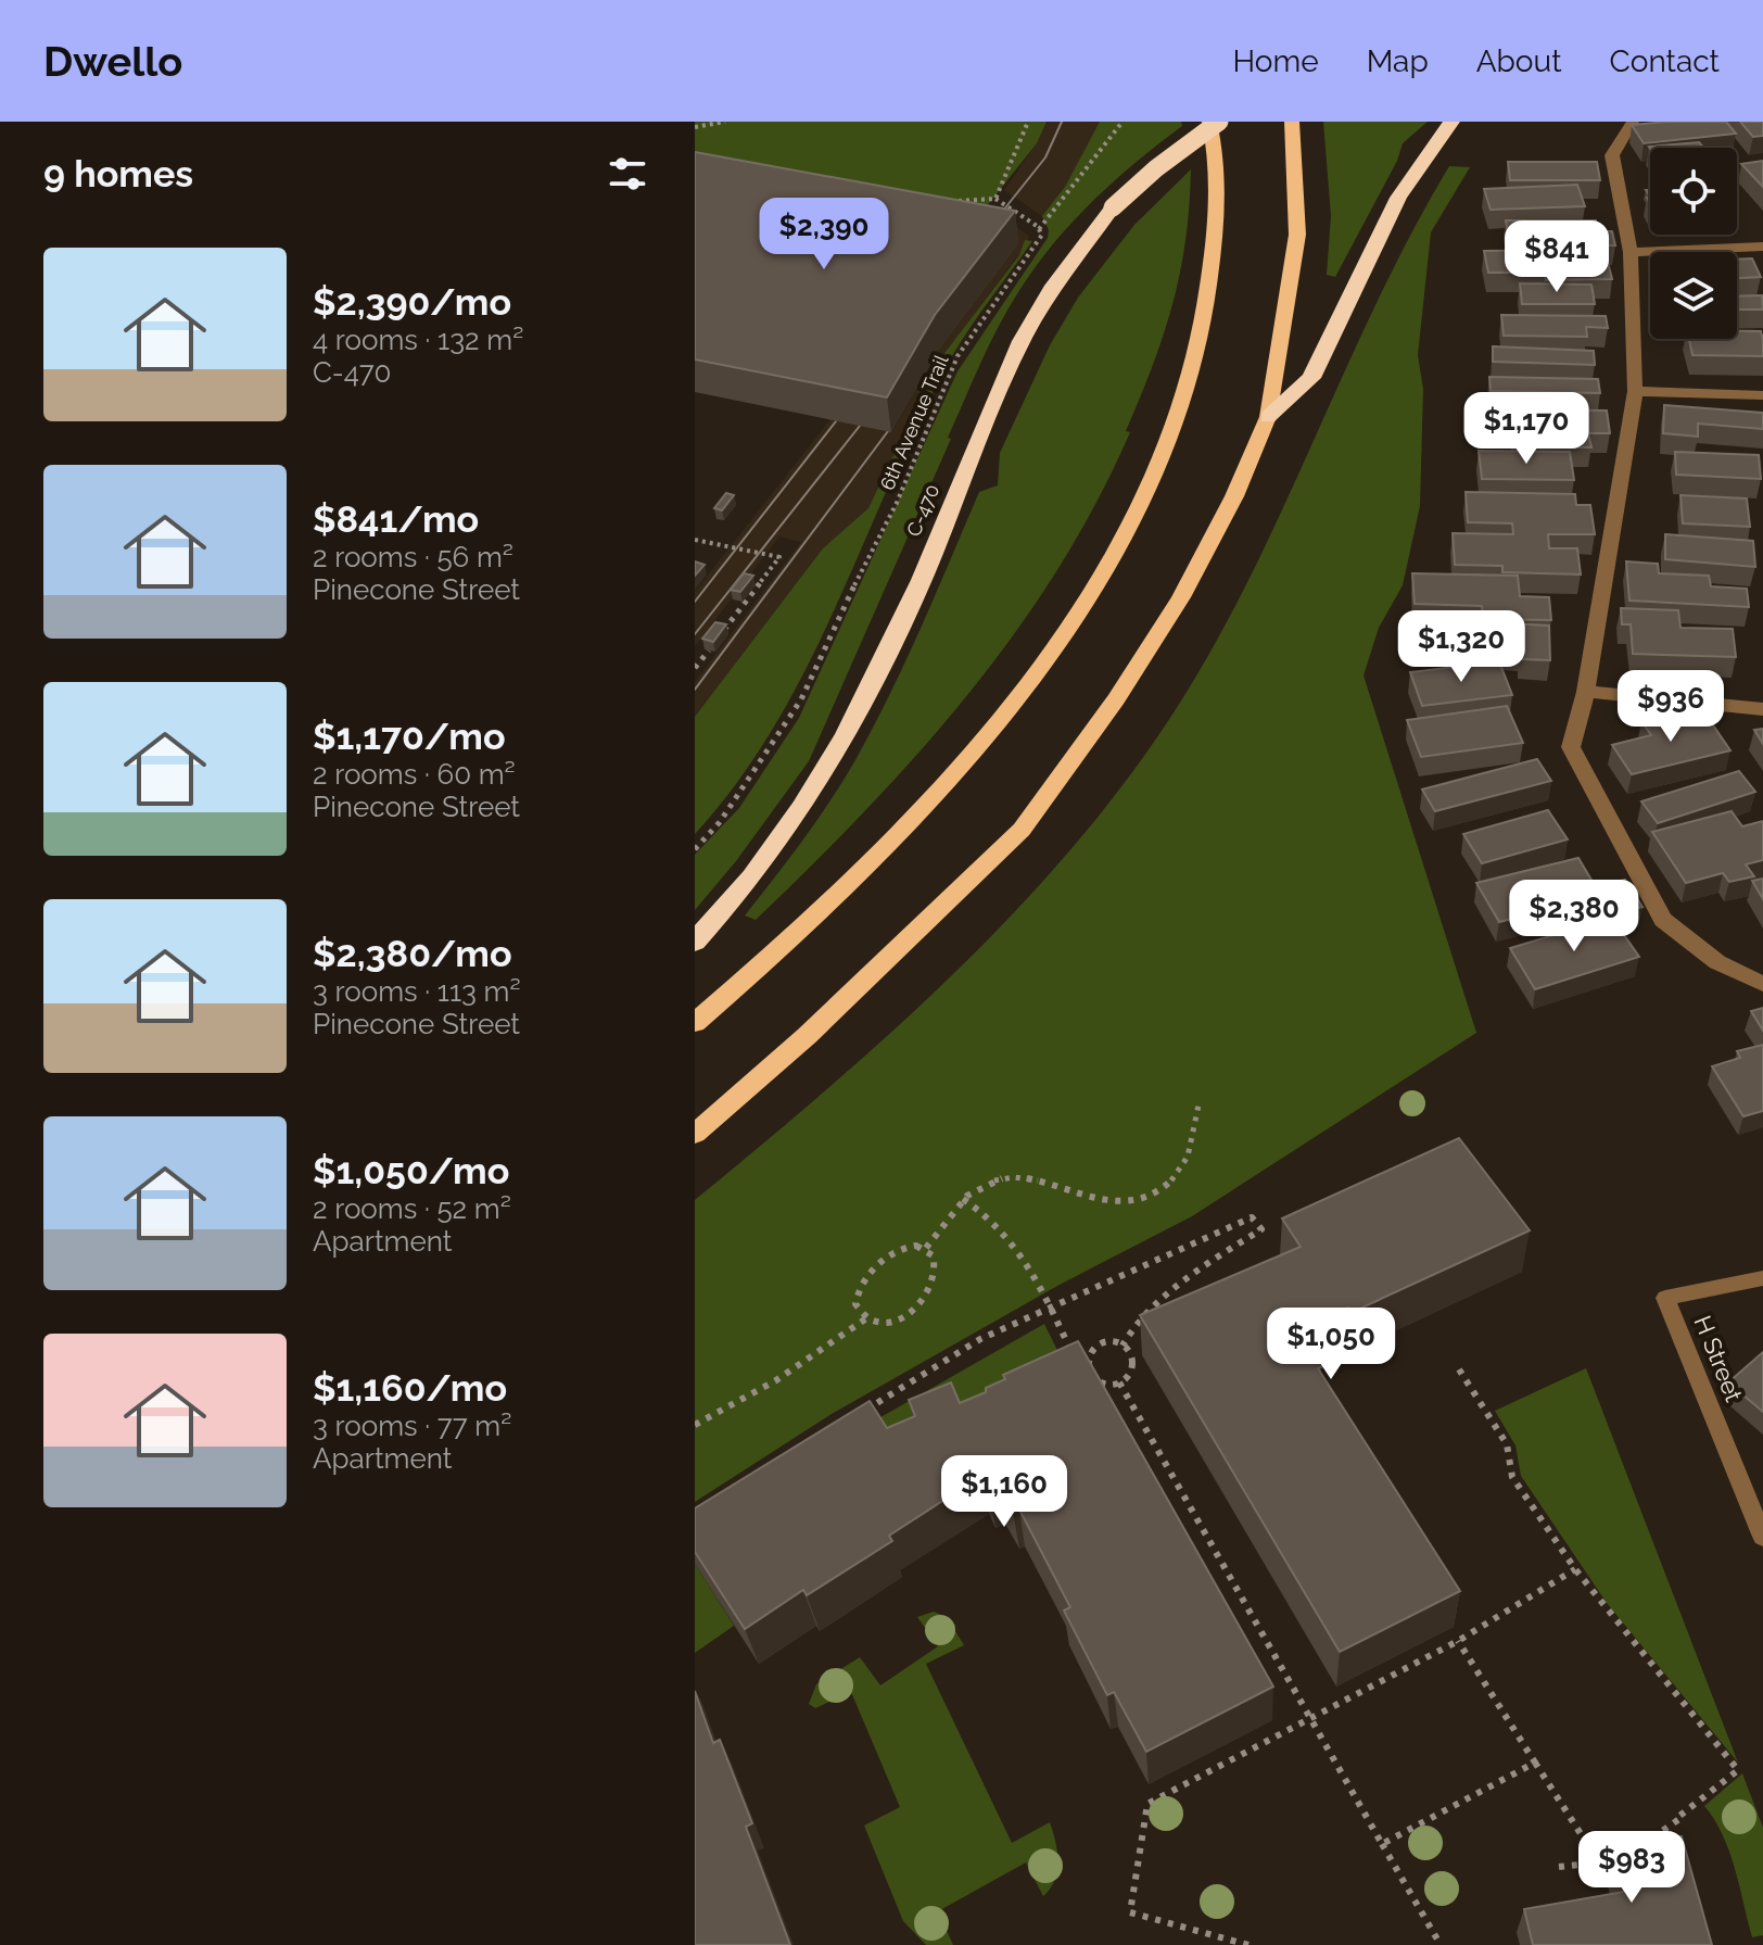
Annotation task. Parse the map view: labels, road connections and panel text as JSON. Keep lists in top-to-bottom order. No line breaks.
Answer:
{"streets":{"highway":["C-470"],"lane":["H Street"],"path":["6th Avenue Trail"]},"page":{"header":"Dwello","nav":["Home","Map","About","Contact"],"heading":"9 homes","price":["$2,390","$841","$1,170","$1,320","$936","$2,380","$1,050","$1,160","$983"],"list":[{"name":"$2,390/mo","note":"4 rooms · 132 m² · C-470"},{"name":"$841/mo","note":"2 rooms · 56 m² · Pinecone Street"},{"name":"$1,170/mo","note":"2 rooms · 60 m² · Pinecone Street"},{"name":"$2,380/mo","note":"3 rooms · 113 m² · Pinecone Street"},{"name":"$1,050/mo","note":"2 rooms · 52 m² · Apartment"},{"name":"$1,160/mo","note":"3 rooms · 77 m² · Apartment"}]}}
